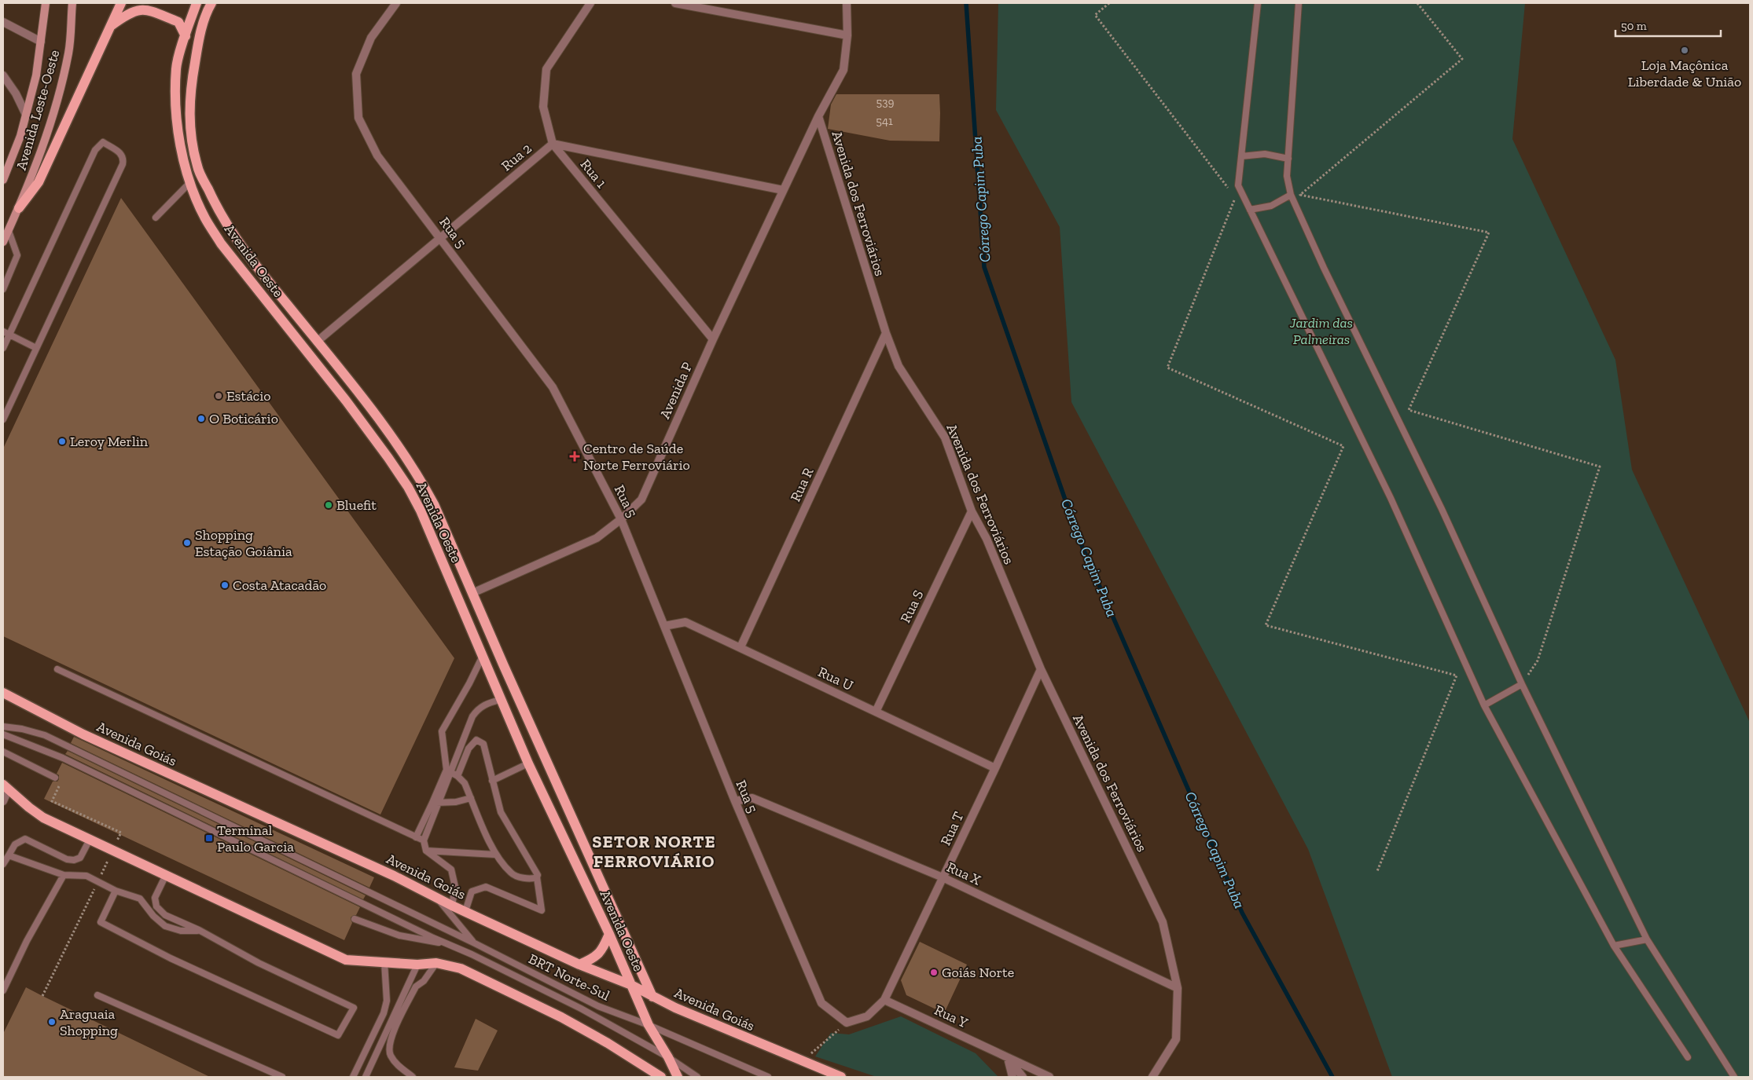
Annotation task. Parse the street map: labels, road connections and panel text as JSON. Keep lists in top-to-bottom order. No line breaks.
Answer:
{"streets":{"main road":["Avenida Leste-Oeste","Avenida Oeste","Avenida Goiás"],"street":["Rua 2","Rua 1","Avenida dos Ferroviários","Rua 5","Avenida P","Rua R","Rua S","Rua U","Rua T","Rua X","Rua Y"],"lane":["BRT Norte-Sul"]},"crossings":[["Rua 2","Rua 1"],["Rua 2","Rua 5"],["Rua 2","Avenida Oeste"],["Rua 2","Avenida P"],["Rua 1","Avenida P"],["Avenida dos Ferroviários","Avenida P"],["Avenida dos Ferroviários","Rua R"],["Avenida dos Ferroviários","Rua S"],["Avenida dos Ferroviários","Rua T"],["Avenida dos Ferroviários","Rua X"],["Rua 5","Avenida P"],["Rua 5","Rua U"],["Rua 5","Rua T"],["Rua 5","Rua X"],["Avenida Oeste","Avenida P"],["Avenida Oeste","Avenida Goiás"],["Avenida Oeste","BRT Norte-Sul"],["Rua R","Rua U"],["Rua S","Rua U"],["Rua U","Rua T"],["Rua T","Rua X"],["Rua T","Rua Y"]],"districts":["SETOR NORTE FERROVIÁRIO"],"water":["Córrego Capim Puba"],"parks":["Jardim das Palmeiras"],"places":{"other":["Loja Maçônica Liberdade & União","Estácio","O Boticário","Leroy Merlin","Bluefit","Shopping Estação Goiânia","Costa Atacadão","Goiás Norte","Araguaia Shopping"],"health":["Centro de Saúde Norte Ferroviário"],"transit":["Terminal Paulo Garcia"]},"house_numbers":["539","541"],"scale_bar":"50 m"}
